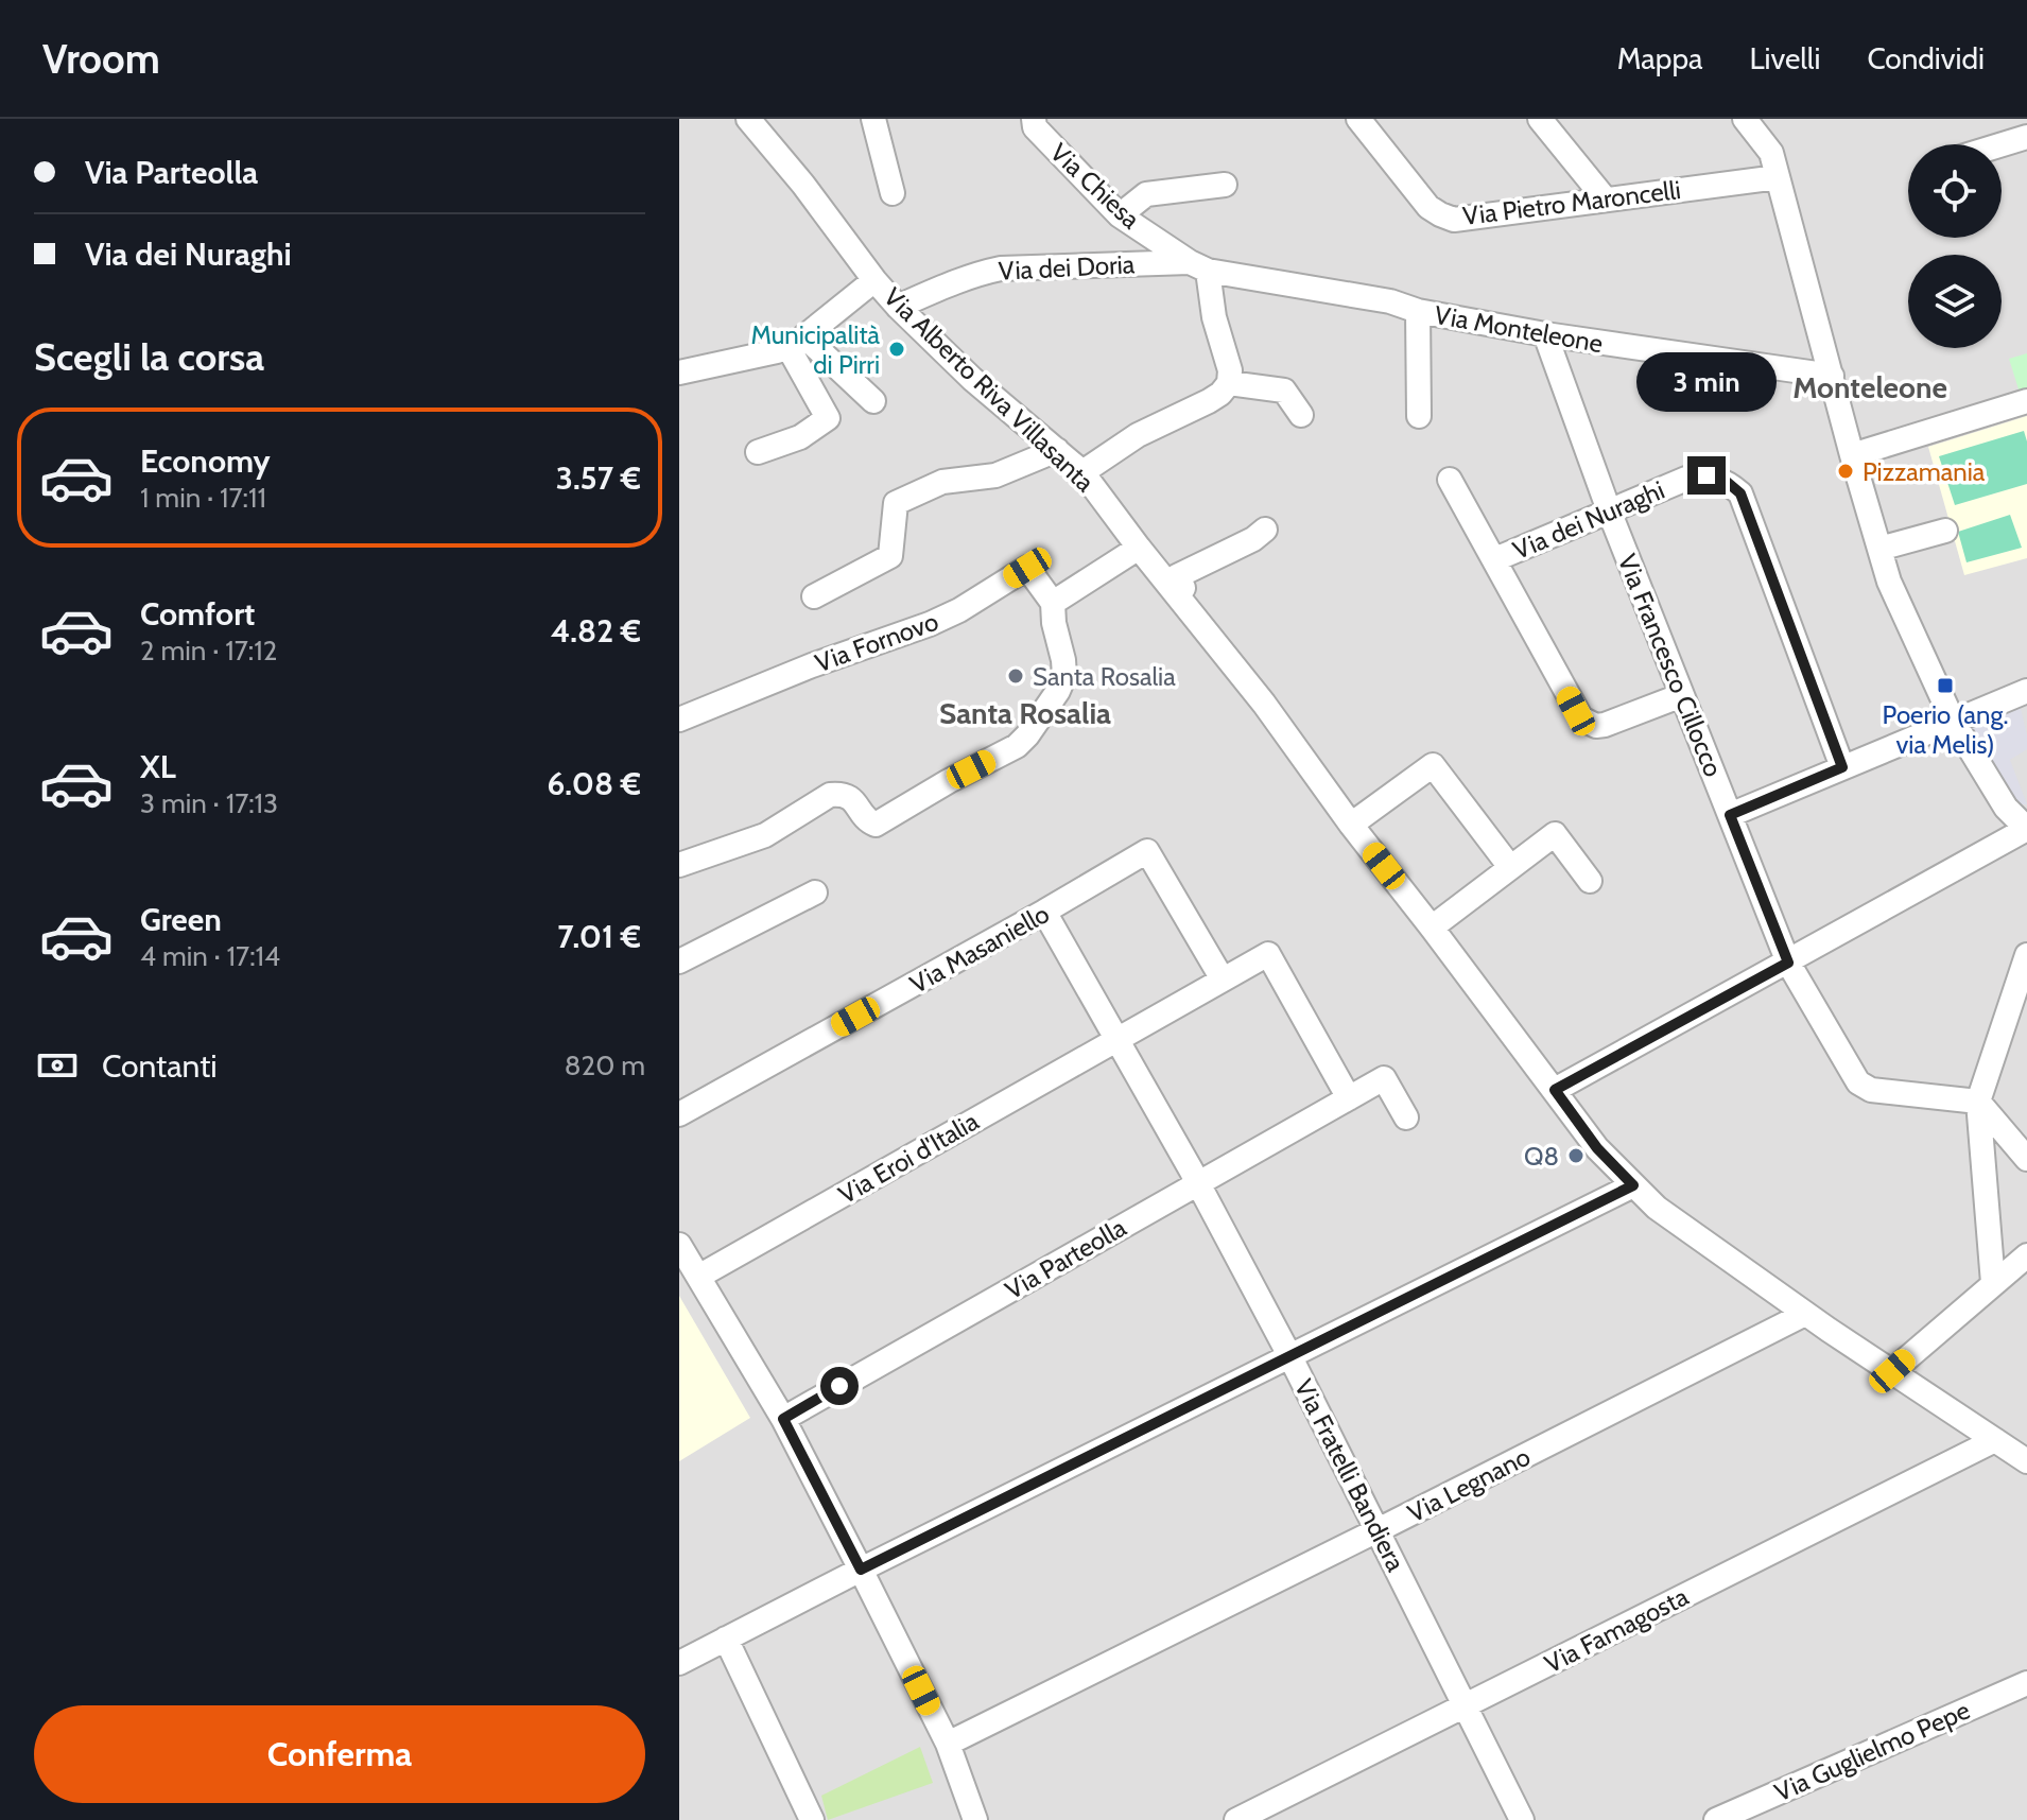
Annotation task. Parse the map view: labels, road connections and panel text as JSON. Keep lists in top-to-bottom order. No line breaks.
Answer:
{"streets":{"street":["Via Chiesa","Via Pietro Maroncelli","Via dei Doria","Via Monteleone","Via Alberto Riva Villasanta","Via dei Nuraghi","Via Fornovo","Via Francesco Cillocco","Via Masaniello","Via Eroi d'Italia","Via Parteolla","Via Fratelli Bandiera","Via Legnano","Via Famagosta","Via Guglielmo Pepe"]},"crossings":[["Via Chiesa","Via dei Doria"],["Via Chiesa","Via Monteleone"],["Via dei Doria","Via Monteleone"],["Via dei Doria","Via Alberto Riva Villasanta"],["Via Monteleone","Via Francesco Cillocco"],["Via Alberto Riva Villasanta","Via Legnano"],["Via Alberto Riva Villasanta","Via Famagosta"],["Via dei Nuraghi","Via Francesco Cillocco"],["Via Masaniello","Via Fratelli Bandiera"],["Via Eroi d'Italia","Via Fratelli Bandiera"],["Via Parteolla","Via Fratelli Bandiera"],["Via Fratelli Bandiera","Via Legnano"],["Via Fratelli Bandiera","Via Famagosta"]],"districts":["Monteleone","Santa Rosalia"],"places":{"other":["Municipalità di Pirri","Pizzamania","Santa Rosalia","Q8"],"transit":["Poerio (ang. via Melis)"]},"page":{"header":"Vroom","nav":["Mappa","Livelli","Condividi"],"banner":["Via Parteolla","Via dei Nuraghi"],"heading":"Scegli la corsa","bubble":"3 min","list":[{"name":"Economy","note":"1 min · 17:11","value":"3.57 €"},{"name":"Comfort","note":"2 min · 17:12","value":"4.82 €"},{"name":"XL","note":"3 min · 17:13","value":"6.08 €"},{"name":"Green","note":"4 min · 17:14","value":"7.01 €"}],"pay":["Contanti","820 m"],"buttons":"Conferma"}}
